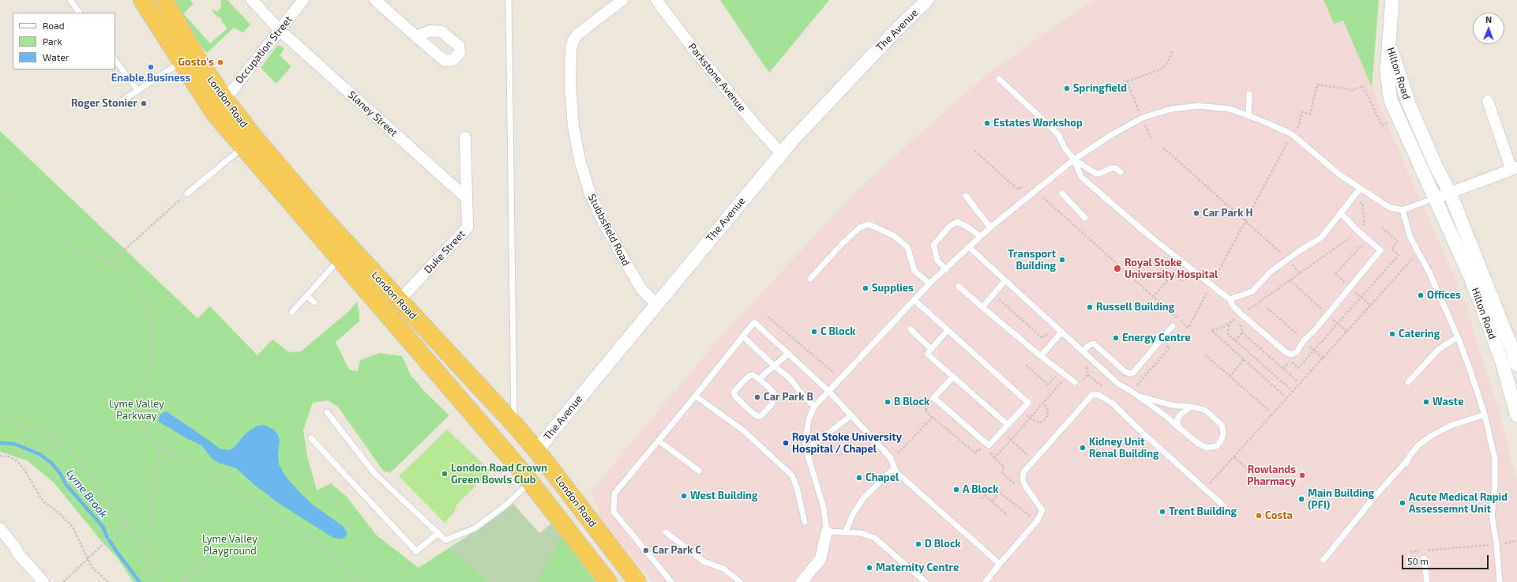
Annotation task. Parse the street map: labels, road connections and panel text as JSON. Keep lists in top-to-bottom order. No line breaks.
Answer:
{"streets":{"highway":["London Road"],"street":["The Avenue","Occupation Street","Hilton Road","Parkstone Avenue","Slaney Street","Stubbsfield Road","Duke Street"]},"crossings":[["The Avenue","Parkstone Avenue"],["The Avenue","London Road"],["The Avenue","Stubbsfield Road"],["Occupation Street","London Road"],["Occupation Street","Slaney Street"],["London Road","Duke Street"],["Slaney Street","Duke Street"]],"water":["Lyme Brook"],"parks":["Lyme Valley Parkway","Lyme Valley Playground"],"places":["Gosto's","Enable.Business","Springfield","Roger Stonier","Estates Workshop","Car Park H","Transport Building","Royal Stoke University Hospital","Supplies","Offices","Russell Building","C Block","Catering","Energy Centre","Car Park B","B Block","Waste","Royal Stoke University Hospital / Chapel","Kidney Unit Renal Building","London Road Crown Green Bowls Club","Rowlands Pharmacy","Chapel","A Block","West Building","Main Building (PFI)","Acute Medical Rapid Assessemnt Unit","Trent Building","Costa","D Block","Car Park C","Maternity Centre"],"legend":["Road","Park","Water"],"scale_bar":"50 m","north":"top"}
